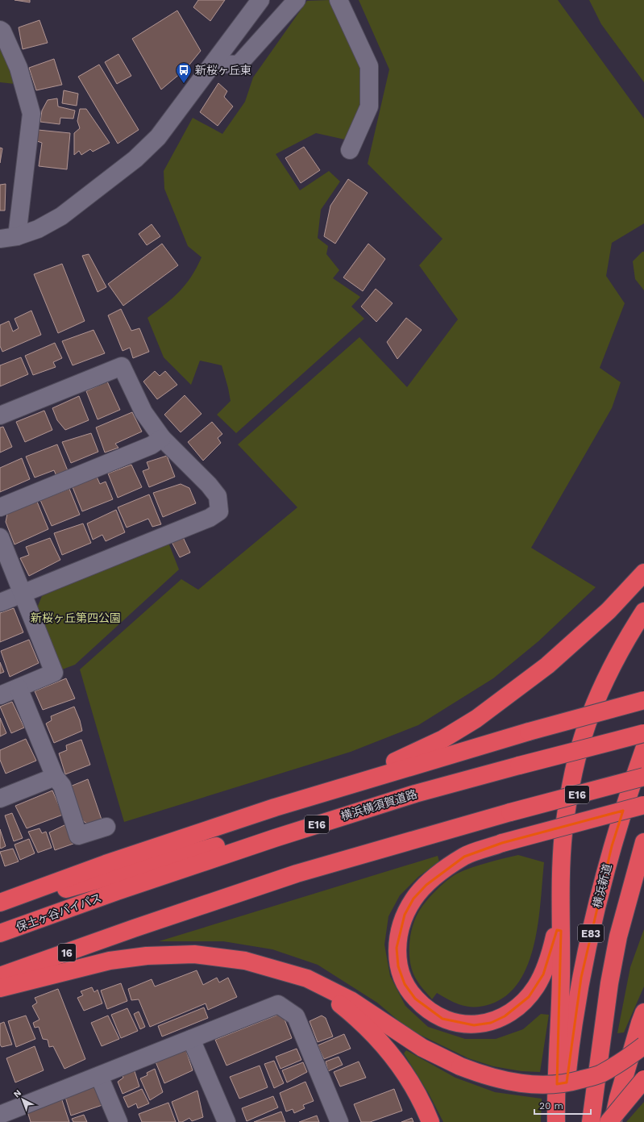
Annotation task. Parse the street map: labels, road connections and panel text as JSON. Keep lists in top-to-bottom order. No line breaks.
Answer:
{"streets":{"highway":["E16","横浜横須賀道路","横浜新道","保土ヶ谷バイパス","E83","16"]},"crossings":[["E16","16"],["横浜横須賀道路","保土ヶ谷バイパス"]],"parks":["新桜ヶ丘第四公園"],"places":{"bus stop":["新桜ヶ丘東"]},"scale_bar":"20 m","north":"top left"}
